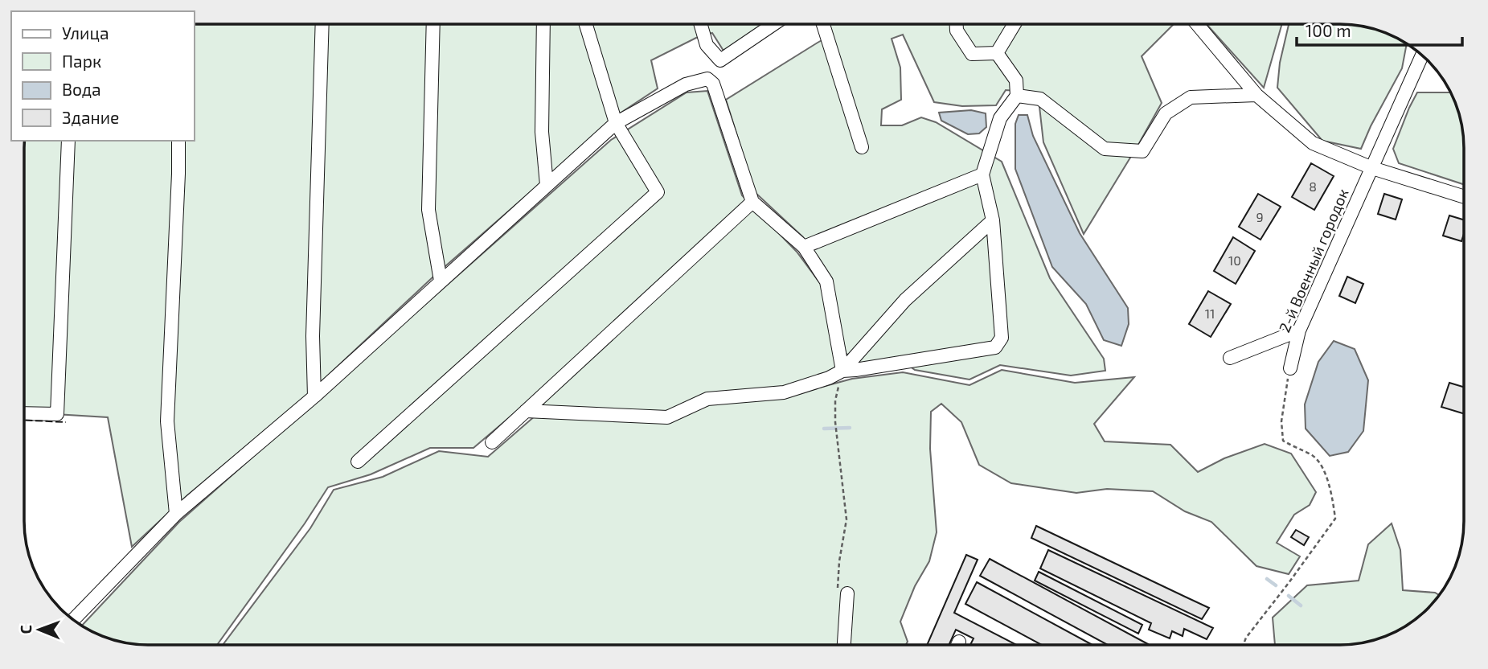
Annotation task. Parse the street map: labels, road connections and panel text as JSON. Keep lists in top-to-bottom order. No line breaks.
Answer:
{"streets":{"street":["2-й Военный городок"]},"house_numbers":["8","9","10","11"],"legend":["Улица","Парк","Вода","Здание"],"scale_bar":"100 m","north":"left"}
